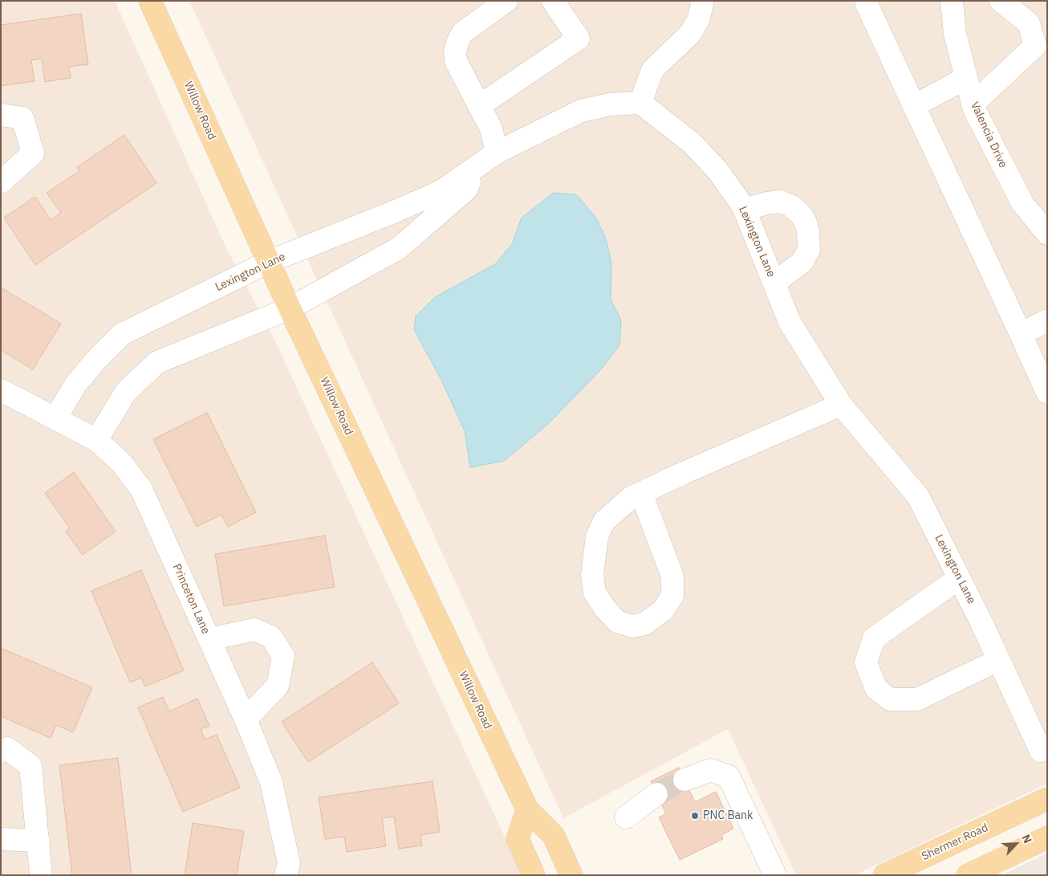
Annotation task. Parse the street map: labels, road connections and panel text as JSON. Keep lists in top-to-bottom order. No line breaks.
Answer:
{"streets":{"main road":["Willow Road","Shermer Road"],"street":["Valencia Drive","Lexington Lane","Princeton Lane"]},"crossings":[["Willow Road","Lexington Lane"],["Lexington Lane","Princeton Lane"]],"places":["PNC Bank"],"north":"top right"}
